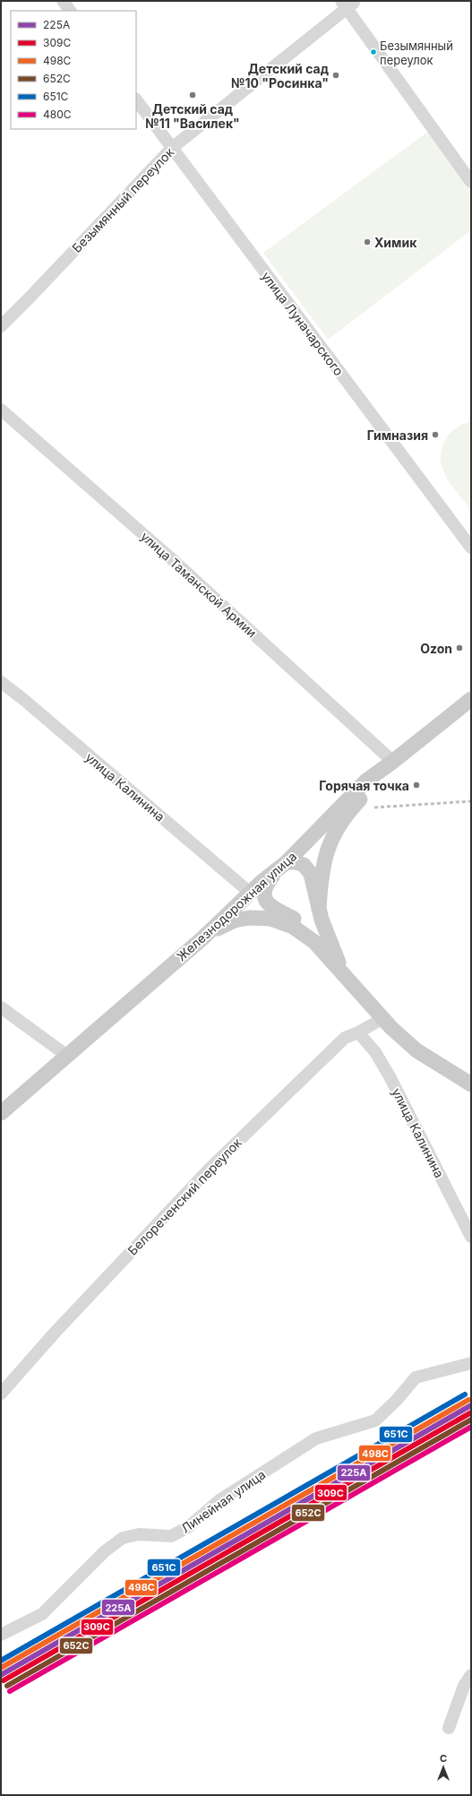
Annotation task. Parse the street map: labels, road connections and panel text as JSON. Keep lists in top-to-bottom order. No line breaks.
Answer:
{"streets":{"main road":["Железнодорожная улица"],"street":["Безымянный переулок","улица Луначарского","улица Таманской Армии","улица Калинина","Белореченский переулок","Линейная улица"]},"crossings":[["Безымянный переулок","улица Луначарского"],["улица Таманской Армии","Железнодорожная улица"],["улица Калинина","Железнодорожная улица"],["улица Калинина","Белореченский переулок"]],"places":["Безымянный переулок","Детский сад №10 \"Росинка\"","Детский сад №11 \"Василек\"","Химик","Гимназия","Ozon","Горячая точка"],"lines":["transit line 651С","transit line 498С","transit line 225А","transit line 309С","transit line 652С","transit line 480С"],"legend":["225А","309С","498С","652С","651С","480С"],"north":"top"}
